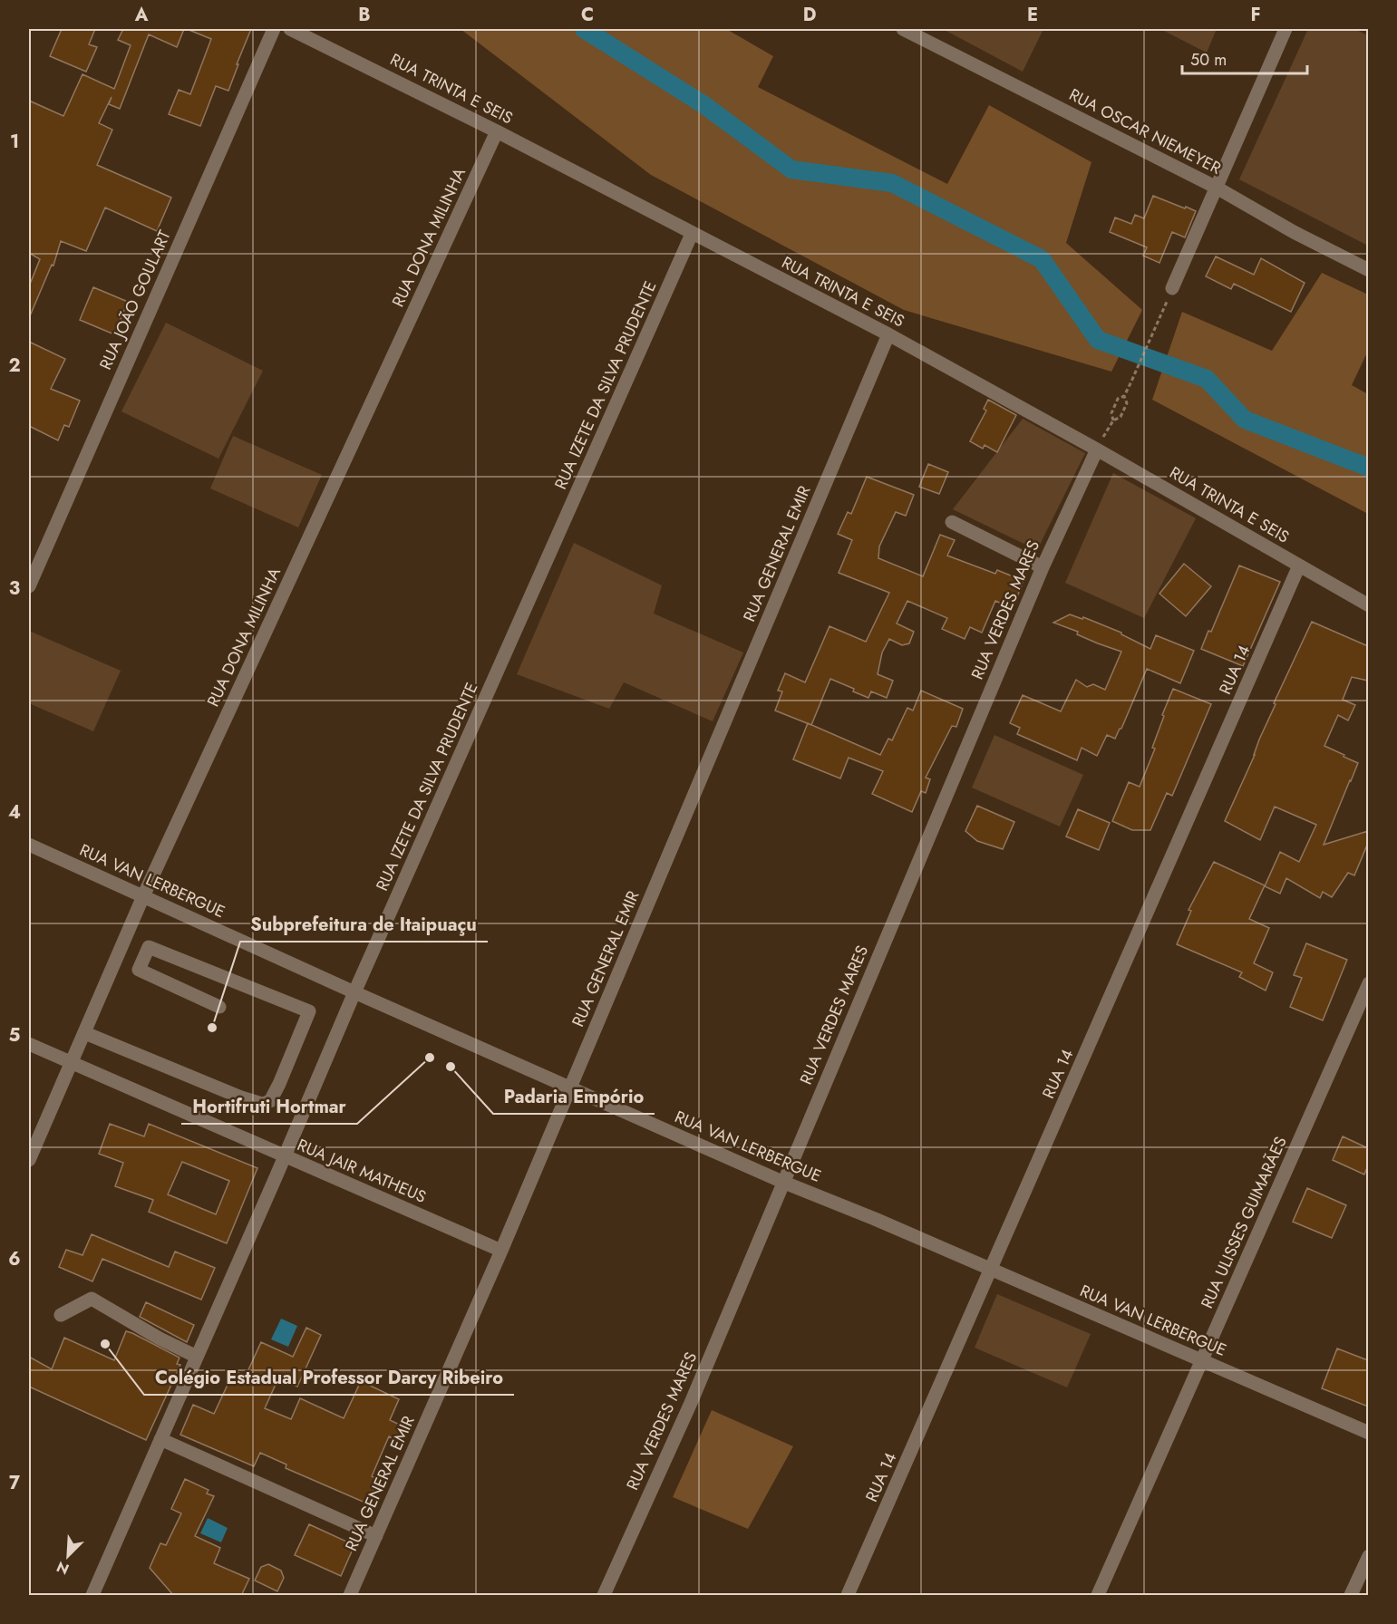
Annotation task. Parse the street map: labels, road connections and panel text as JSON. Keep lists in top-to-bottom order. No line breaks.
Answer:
{"streets":{"street":["RUA TRINTA E SEIS","RUA OSCAR NIEMEYER","RUA DONA MILINHA","RUA JOÃO GOULART","RUA IZETE DA SILVA PRUDENTE","RUA GENERAL EMIR","RUA VERDES MARES","RUA 14","RUA VAN LERBERGUE","RUA JAIR MATHEUS","RUA ULISSES GUIMARÃES"]},"crossings":[["RUA TRINTA E SEIS","RUA DONA MILINHA"],["RUA TRINTA E SEIS","RUA IZETE DA SILVA PRUDENTE"],["RUA TRINTA E SEIS","RUA GENERAL EMIR"],["RUA TRINTA E SEIS","RUA VERDES MARES"],["RUA TRINTA E SEIS","RUA 14"],["RUA DONA MILINHA","RUA VAN LERBERGUE"],["RUA DONA MILINHA","RUA JAIR MATHEUS"],["RUA IZETE DA SILVA PRUDENTE","RUA VAN LERBERGUE"],["RUA IZETE DA SILVA PRUDENTE","RUA JAIR MATHEUS"],["RUA GENERAL EMIR","RUA VAN LERBERGUE"],["RUA GENERAL EMIR","RUA JAIR MATHEUS"],["RUA VERDES MARES","RUA VAN LERBERGUE"],["RUA 14","RUA VAN LERBERGUE"],["RUA VAN LERBERGUE","RUA ULISSES GUIMARÃES"]],"places":["Subprefeitura de Itaipuaçu","Hortifruti Hortmar","Padaria Empório","Colégio Estadual Professor Darcy Ribeiro"],"scale_bar":"50 m","north":"bottom left","grid":{"columns":["A","B","C","D","E","F"],"rows":["1","2","3","4","5","6","7"]}}
